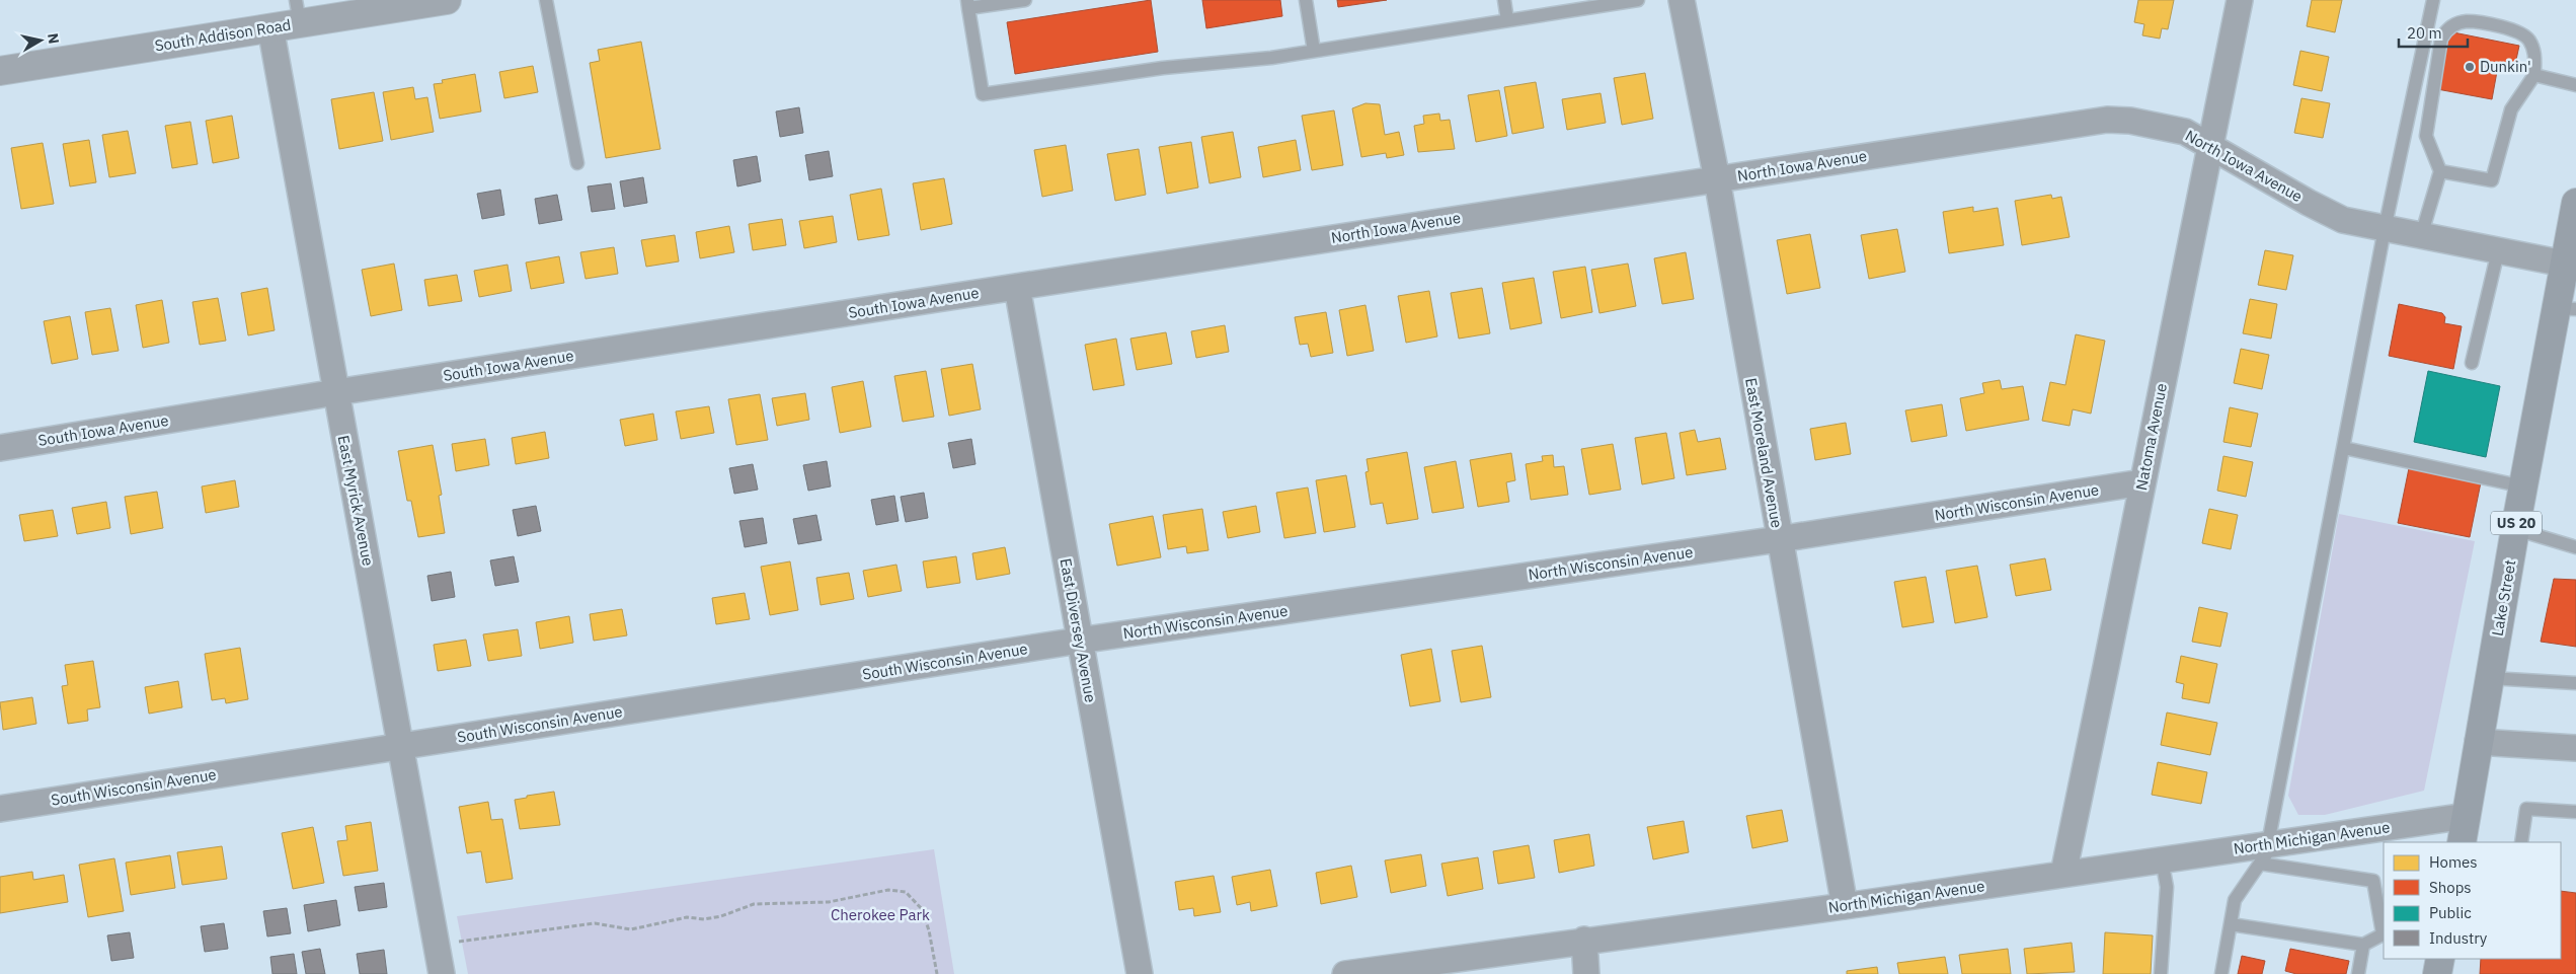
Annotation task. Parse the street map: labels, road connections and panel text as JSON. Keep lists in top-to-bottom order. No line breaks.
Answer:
{"streets":{"main road":["US 20","Lake Street"],"street":["South Addison Road","North Iowa Avenue","South Iowa Avenue","Natoma Avenue","East Moreland Avenue","East Myrick Avenue","North Wisconsin Avenue","East Diversey Avenue","South Wisconsin Avenue","North Michigan Avenue"]},"crossings":[["South Addison Road","East Myrick Avenue"],["North Iowa Avenue","South Iowa Avenue"],["North Iowa Avenue","Natoma Avenue"],["North Iowa Avenue","East Moreland Avenue"],["North Iowa Avenue","Lake Street"],["North Iowa Avenue","East Diversey Avenue"],["South Iowa Avenue","East Myrick Avenue"],["South Iowa Avenue","East Diversey Avenue"],["Natoma Avenue","North Wisconsin Avenue"],["Natoma Avenue","North Michigan Avenue"],["East Moreland Avenue","North Wisconsin Avenue"],["East Moreland Avenue","North Michigan Avenue"],["East Myrick Avenue","South Wisconsin Avenue"],["North Wisconsin Avenue","East Diversey Avenue"],["North Wisconsin Avenue","South Wisconsin Avenue"],["Lake Street","North Michigan Avenue"],["East Diversey Avenue","South Wisconsin Avenue"]],"parks":["Cherokee Park"],"places":["Dunkin'"],"legend":["Homes","Shops","Public","Industry"],"scale_bar":"20 m","north":"right"}
